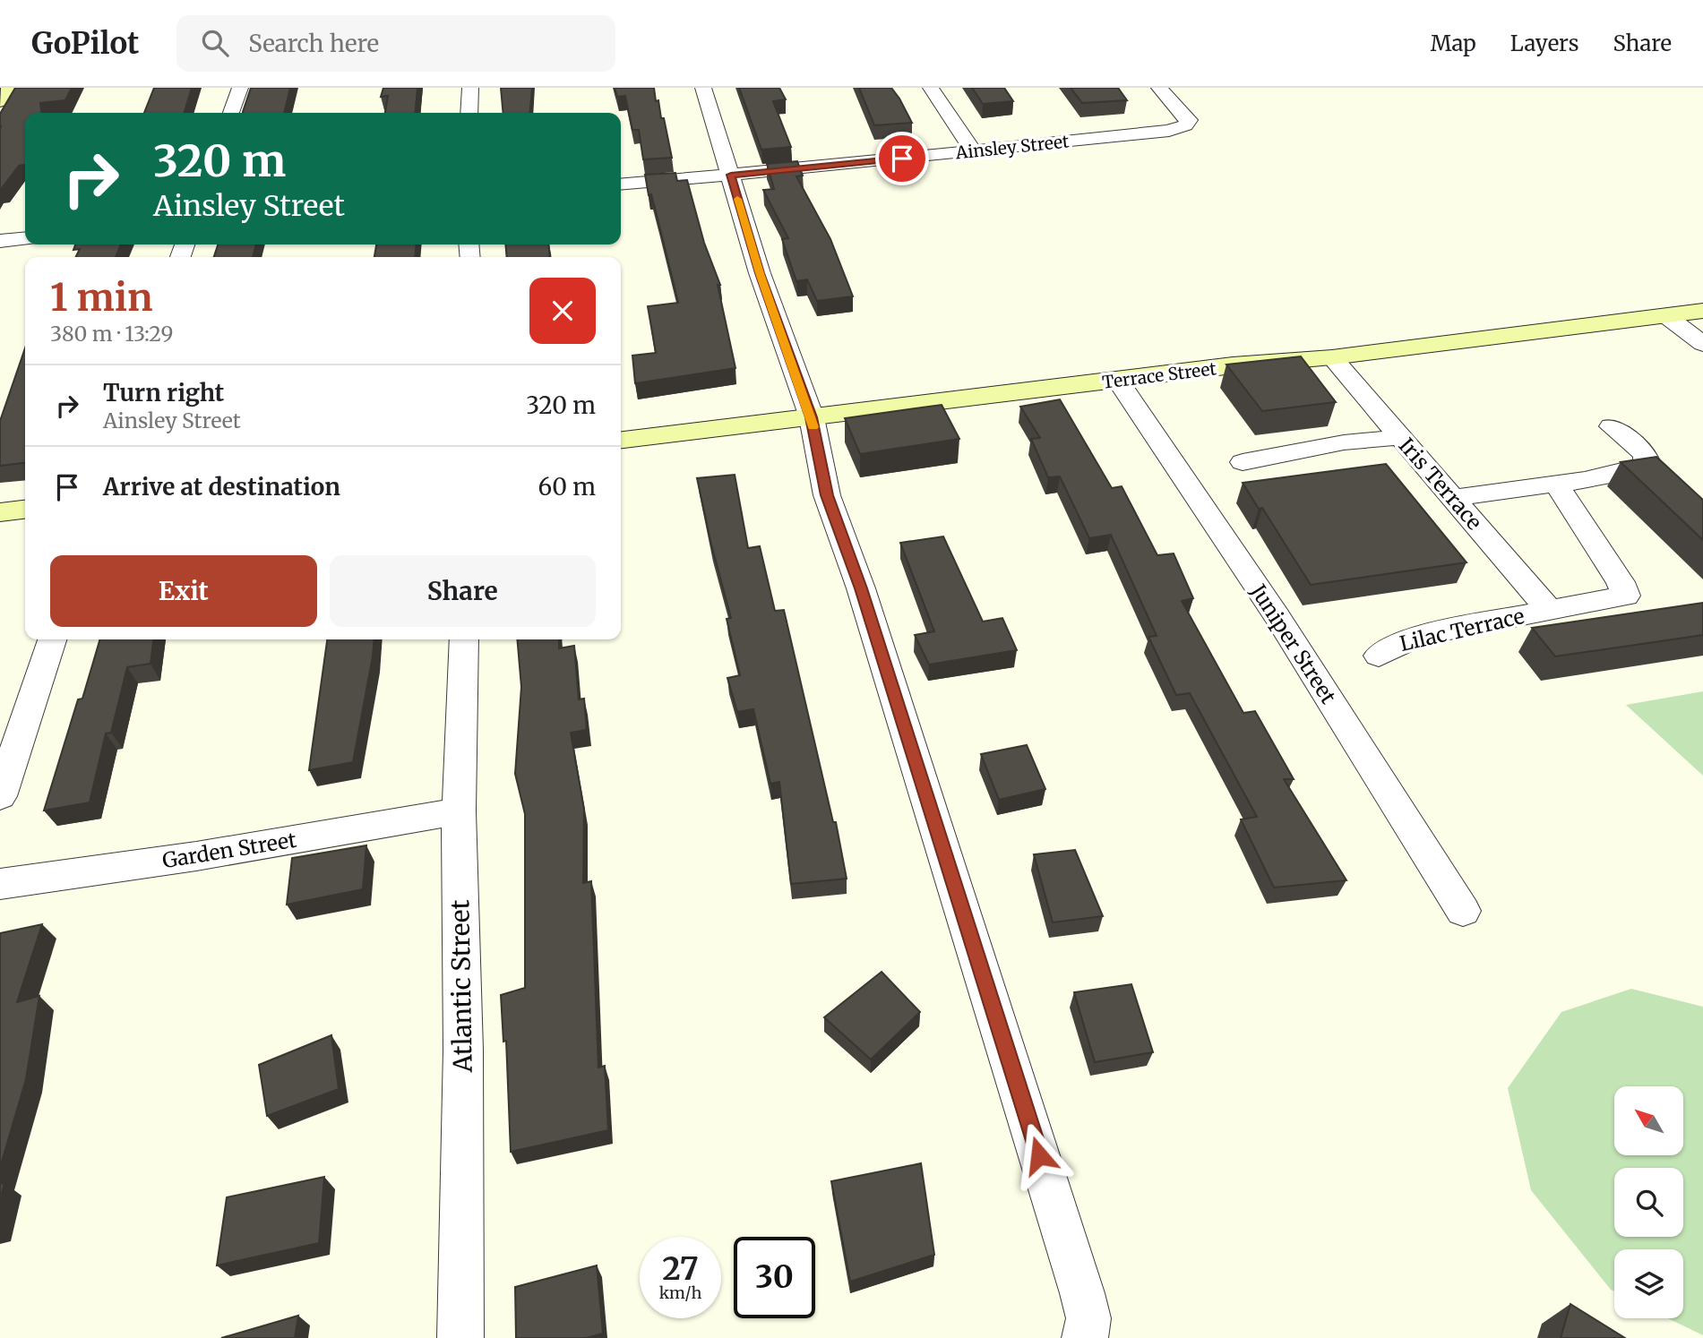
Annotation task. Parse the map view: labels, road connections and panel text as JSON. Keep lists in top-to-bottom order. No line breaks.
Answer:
{"streets":{"street":["Ainsley Street","Terrace Street","Iris Terrace","Lilac Terrace","Juniper Street","Garden Street","Atlantic Street"]},"crossings":[["Terrace Street","Iris Terrace"],["Terrace Street","Juniper Street"],["Iris Terrace","Lilac Terrace"],["Garden Street","Atlantic Street"]],"north":"top left","page":{"header":"GoPilot","search":"Search here","nav":["Map","Layers","Share"],"turn":["320 m","Ainsley Street"],"heading":["1 min","380 m · 13:29"],"list":[{"name":"Turn right","note":"Ainsley Street","value":"320 m"},{"name":"Arrive at destination","value":"60 m"}],"buttons":["Exit","Share"],"speed":"27 km/h","limit":"30"}}
